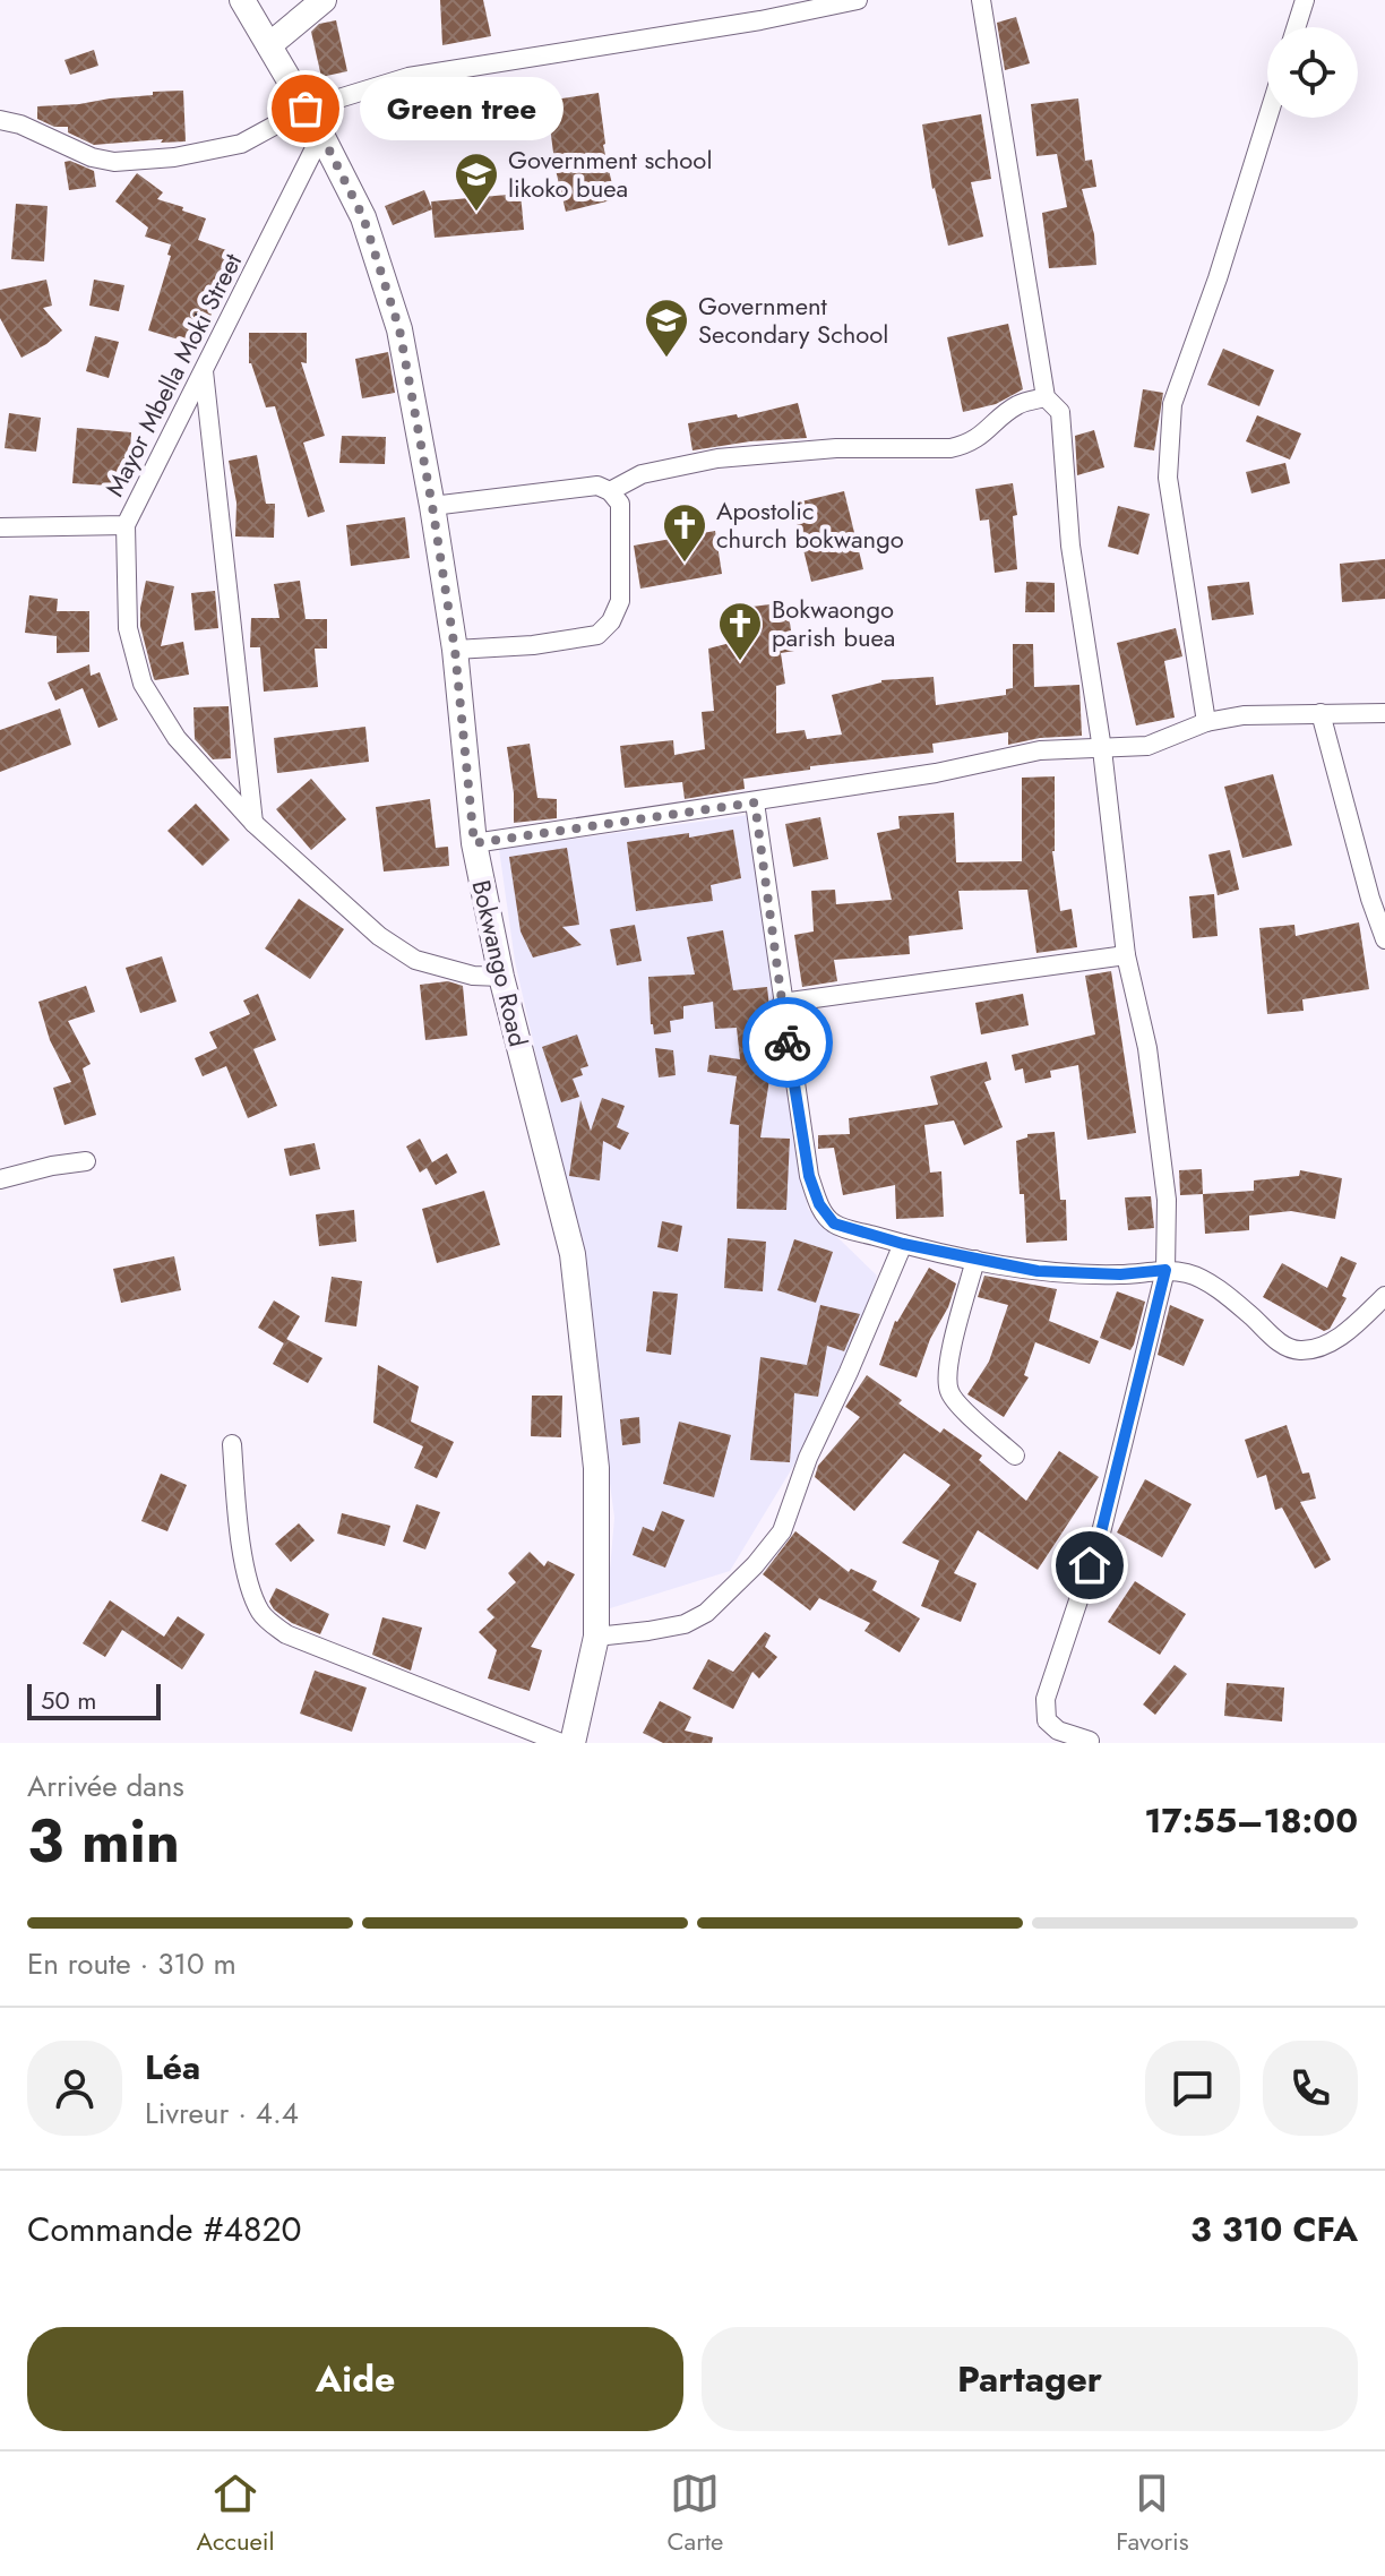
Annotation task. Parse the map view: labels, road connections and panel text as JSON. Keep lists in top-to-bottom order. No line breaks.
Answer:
{"streets":{"street":["Mayor Mbella Moki Street","Bokwango Road"]},"crossings":[["Mayor Mbella Moki Street","Bokwango Road"]],"places":{"other":["Green tree"],"school or university":["Government school likoko buea","Government Secondary School"],"church":["Apostolic church bokwango","Bokwaongo parish buea"]},"scale_bar":"50 m","page":{"bubble":"Green tree","scale":"50 m","heading":["3 min","Arrivée dans","17:55–18:00"],"panel":["Léa","Livreur · 4.4","Commande #4820","3 310 CFA"],"bar":"En route · 310 m","buttons":["Aide","Partager"],"tabs":["Accueil","Carte","Favoris"]}}
